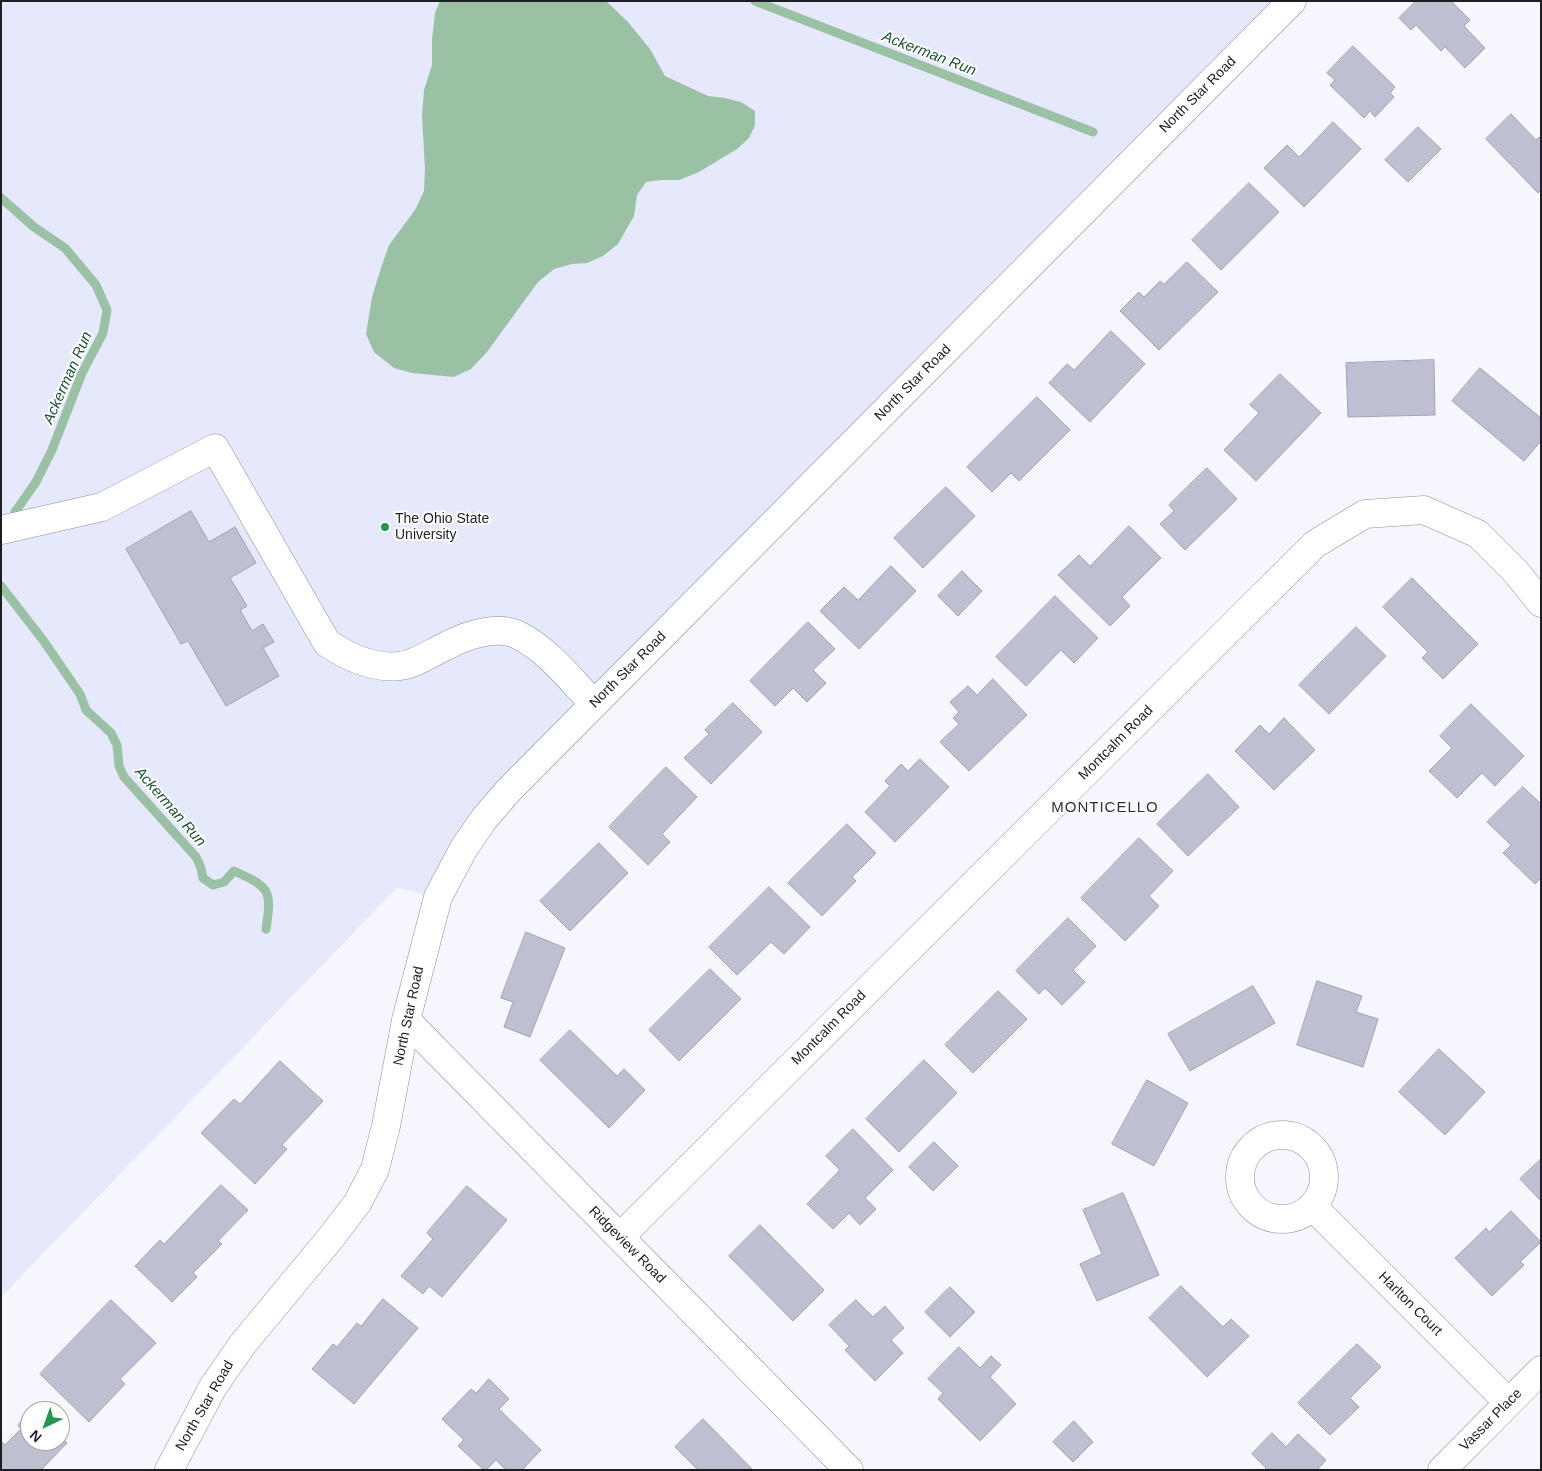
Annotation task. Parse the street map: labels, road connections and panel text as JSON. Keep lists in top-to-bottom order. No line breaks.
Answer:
{"streets":{"street":["North Star Road","Montcalm Road","Ridgeview Road","Harlton Court","Vassar Place"]},"crossings":[["North Star Road","Ridgeview Road"],["Montcalm Road","Ridgeview Road"],["Harlton Court","Vassar Place"]],"districts":["MONTICELLO"],"water":["Ackerman Run"],"places":["The Ohio State University"],"north":"bottom left"}
